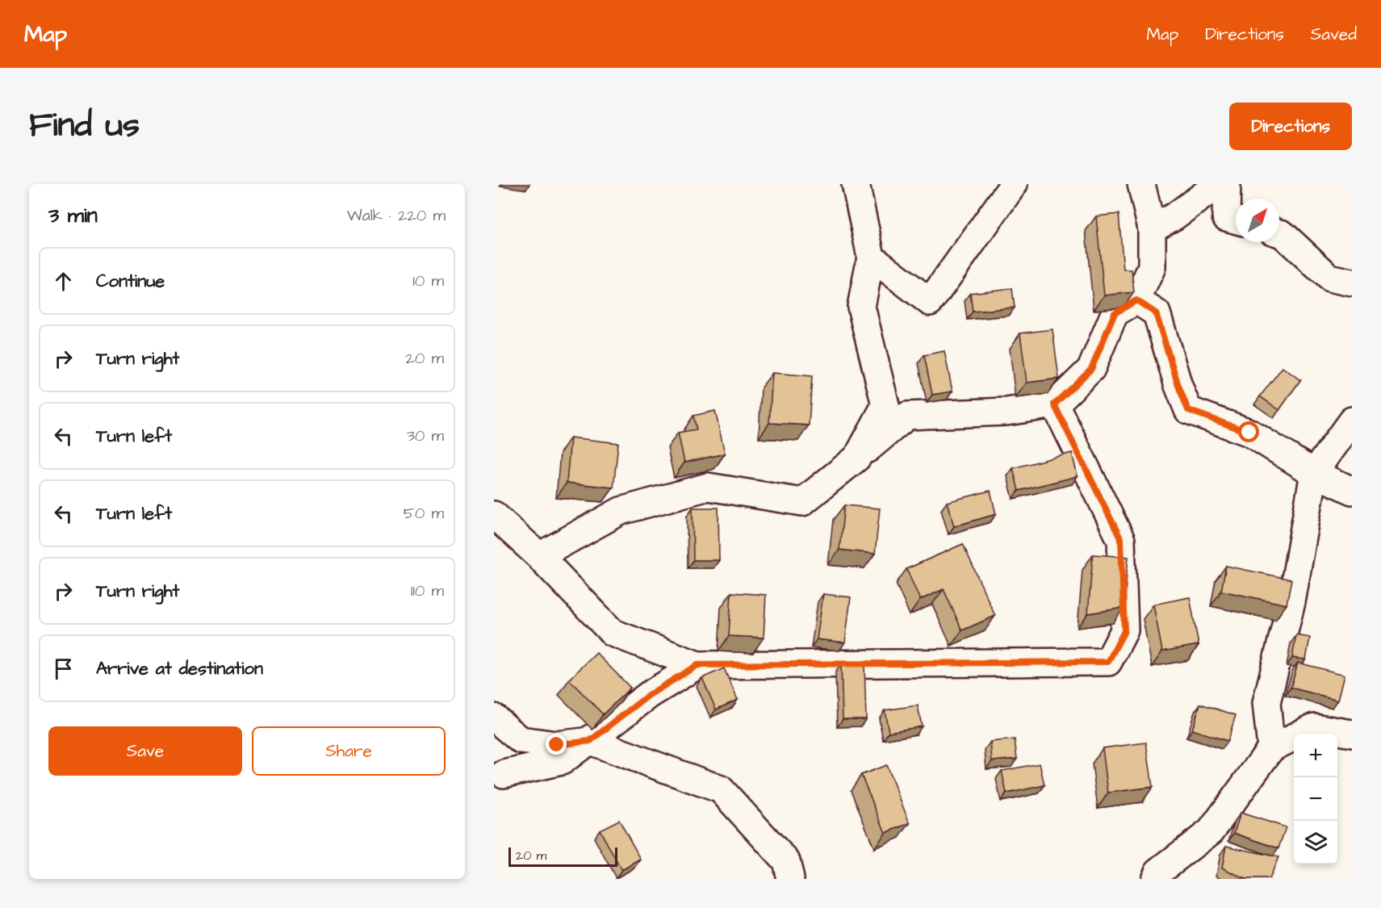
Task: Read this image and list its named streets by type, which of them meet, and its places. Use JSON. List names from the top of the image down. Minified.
{"scale_bar":"20 m","north":"top right","page":{"header":"Map","nav":["Map","Directions","Saved"],"title":"Find us","buttons":["Directions",["Save","Share"]],"heading":["3 min","Walk · 220 m"],"list":[["Continue","10 m"],["Turn right","20 m"],["Turn left","30 m"],["Turn left","50 m"],["Turn right","110 m"],"Arrive at destination"],"map_buttons":["+","−"],"scale":"20 m"}}
